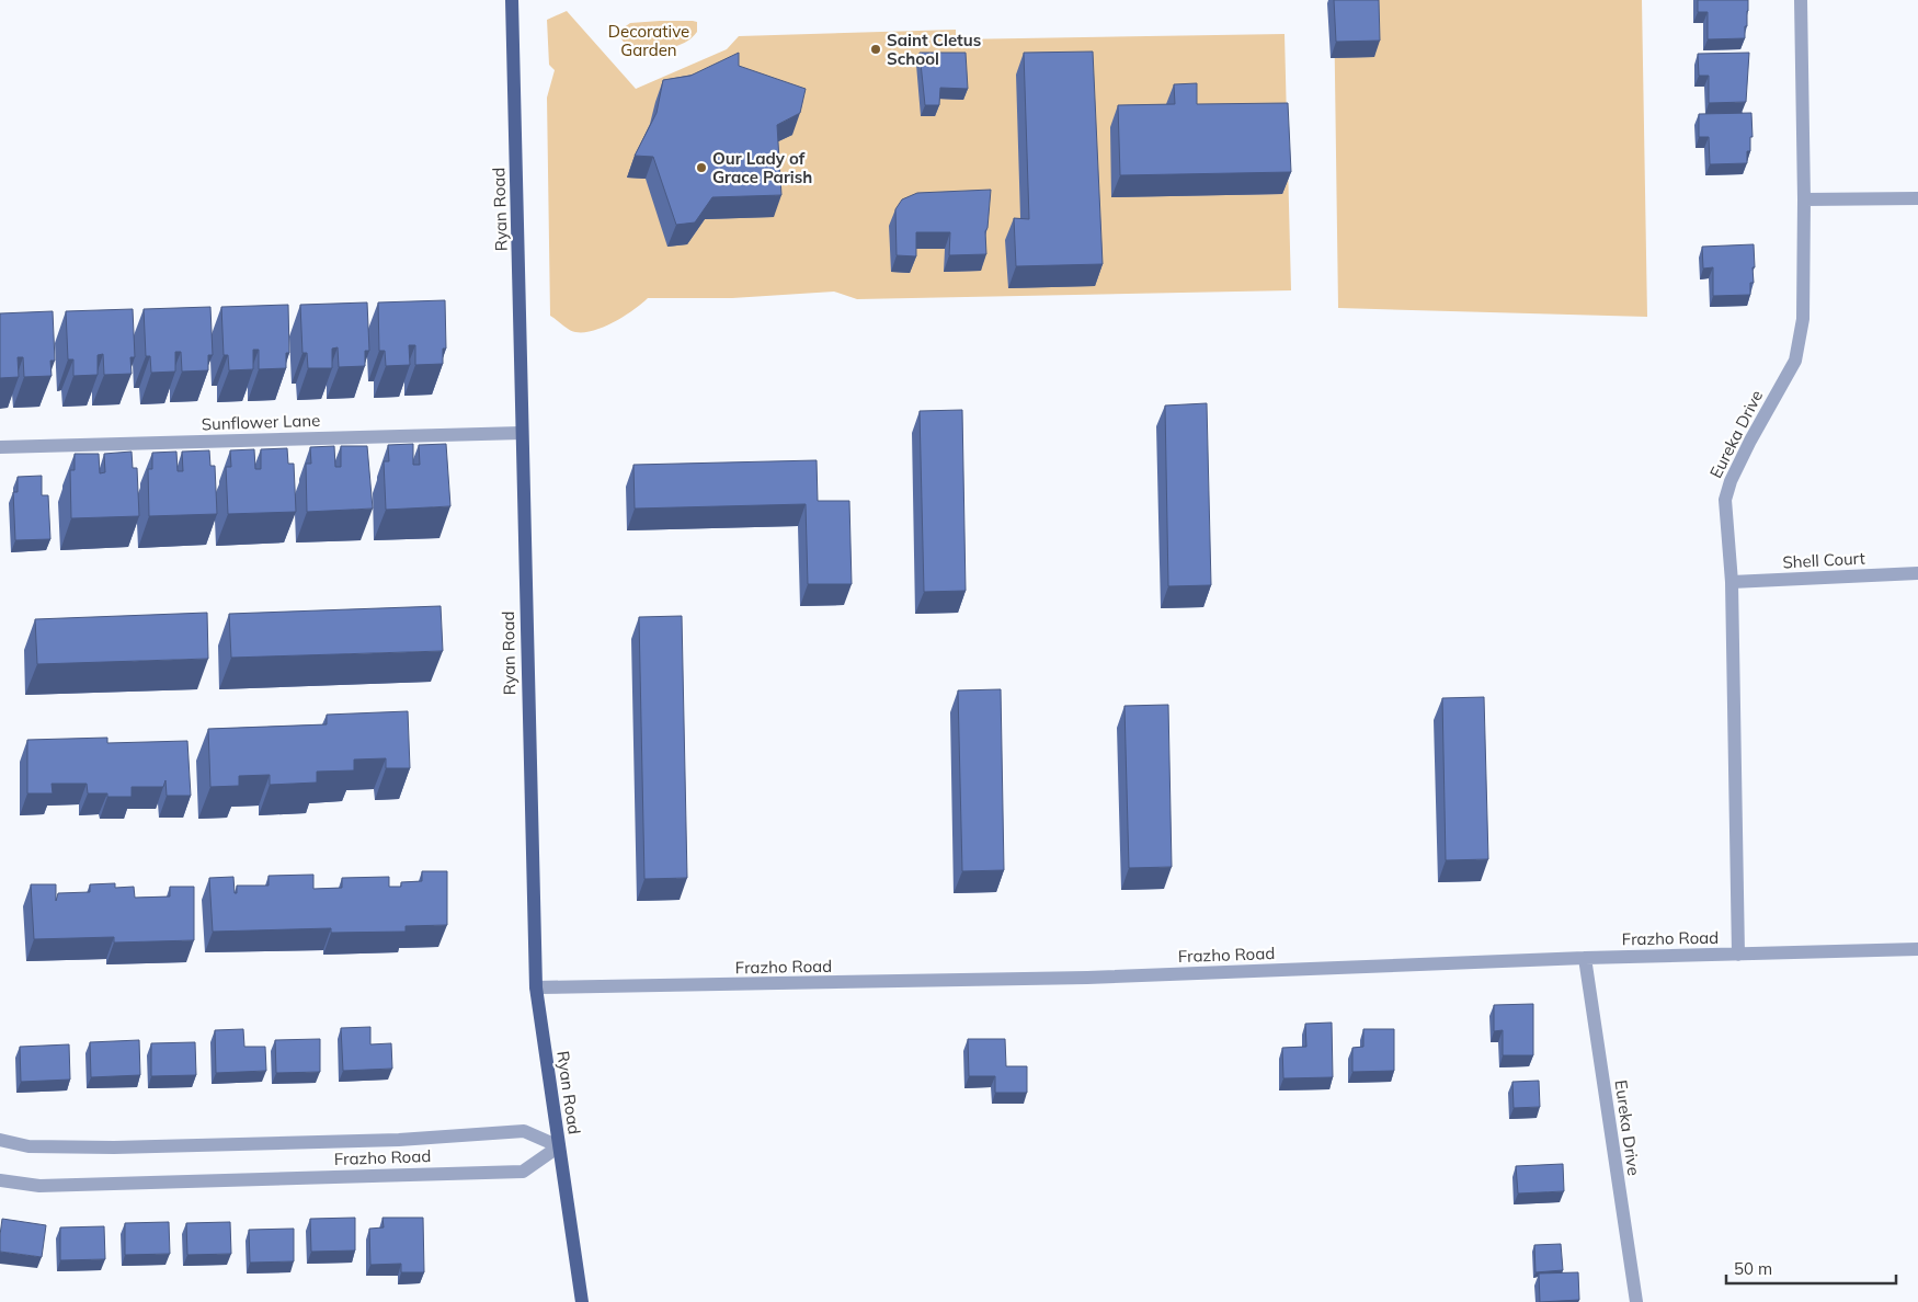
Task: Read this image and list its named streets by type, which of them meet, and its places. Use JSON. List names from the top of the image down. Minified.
{"streets":{"main road":["Ryan Road"],"street":["Sunflower Lane","Eureka Drive","Shell Court","Frazho Road"]},"crossings":[["Ryan Road","Sunflower Lane"],["Ryan Road","Frazho Road"],["Eureka Drive","Shell Court"],["Eureka Drive","Frazho Road"]],"parks":["Decorative Garden"],"places":["Saint Cletus School","Our Lady of Grace Parish"],"scale_bar":"50 m"}
